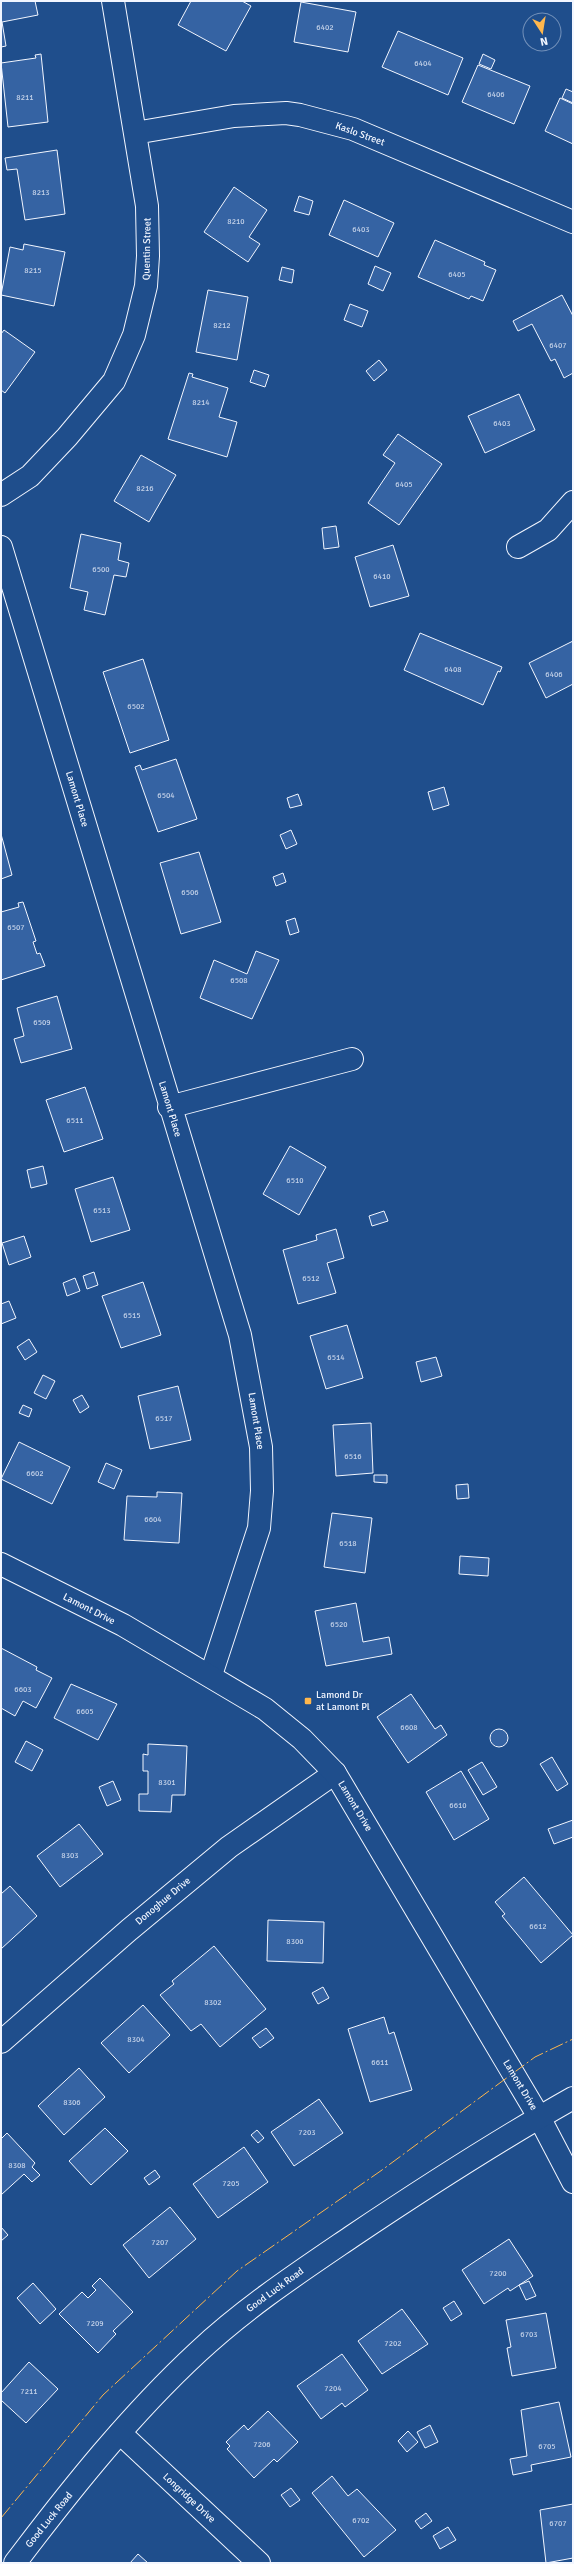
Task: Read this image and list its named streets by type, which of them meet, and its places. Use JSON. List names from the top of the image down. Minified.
{"streets":{"street":["Kaslo Street","Quentin Street","Lamont Place","Lamont Drive","Donoghue Drive","Good Luck Road","Longridge Drive"]},"crossings":[["Kaslo Street","Quentin Street"],["Lamont Place","Lamont Drive"],["Lamont Drive","Donoghue Drive"],["Lamont Drive","Good Luck Road"],["Good Luck Road","Longridge Drive"]],"places":{"transit":["Lamond Dr at Lamont Pl"]},"house_numbers":["6402","6404","6406","8211","8213","8210","6403","8215","6405","8212","6407","8214","6403","6405","8216","6500","6410","6408","6406","6502","6504","6506","6507","6508","6509","6511","6510","6513","6512","6515","6514","6517","6516","6602","6604","6518","6520","6603","6605","6608","8301","6610","8303","6612","8300","8302","8304","6611","8306","7203","8308","7205","7207","7200","7209","6703","7202","7204","7211","7206","6705","6702","6707"],"north":"bottom"}
